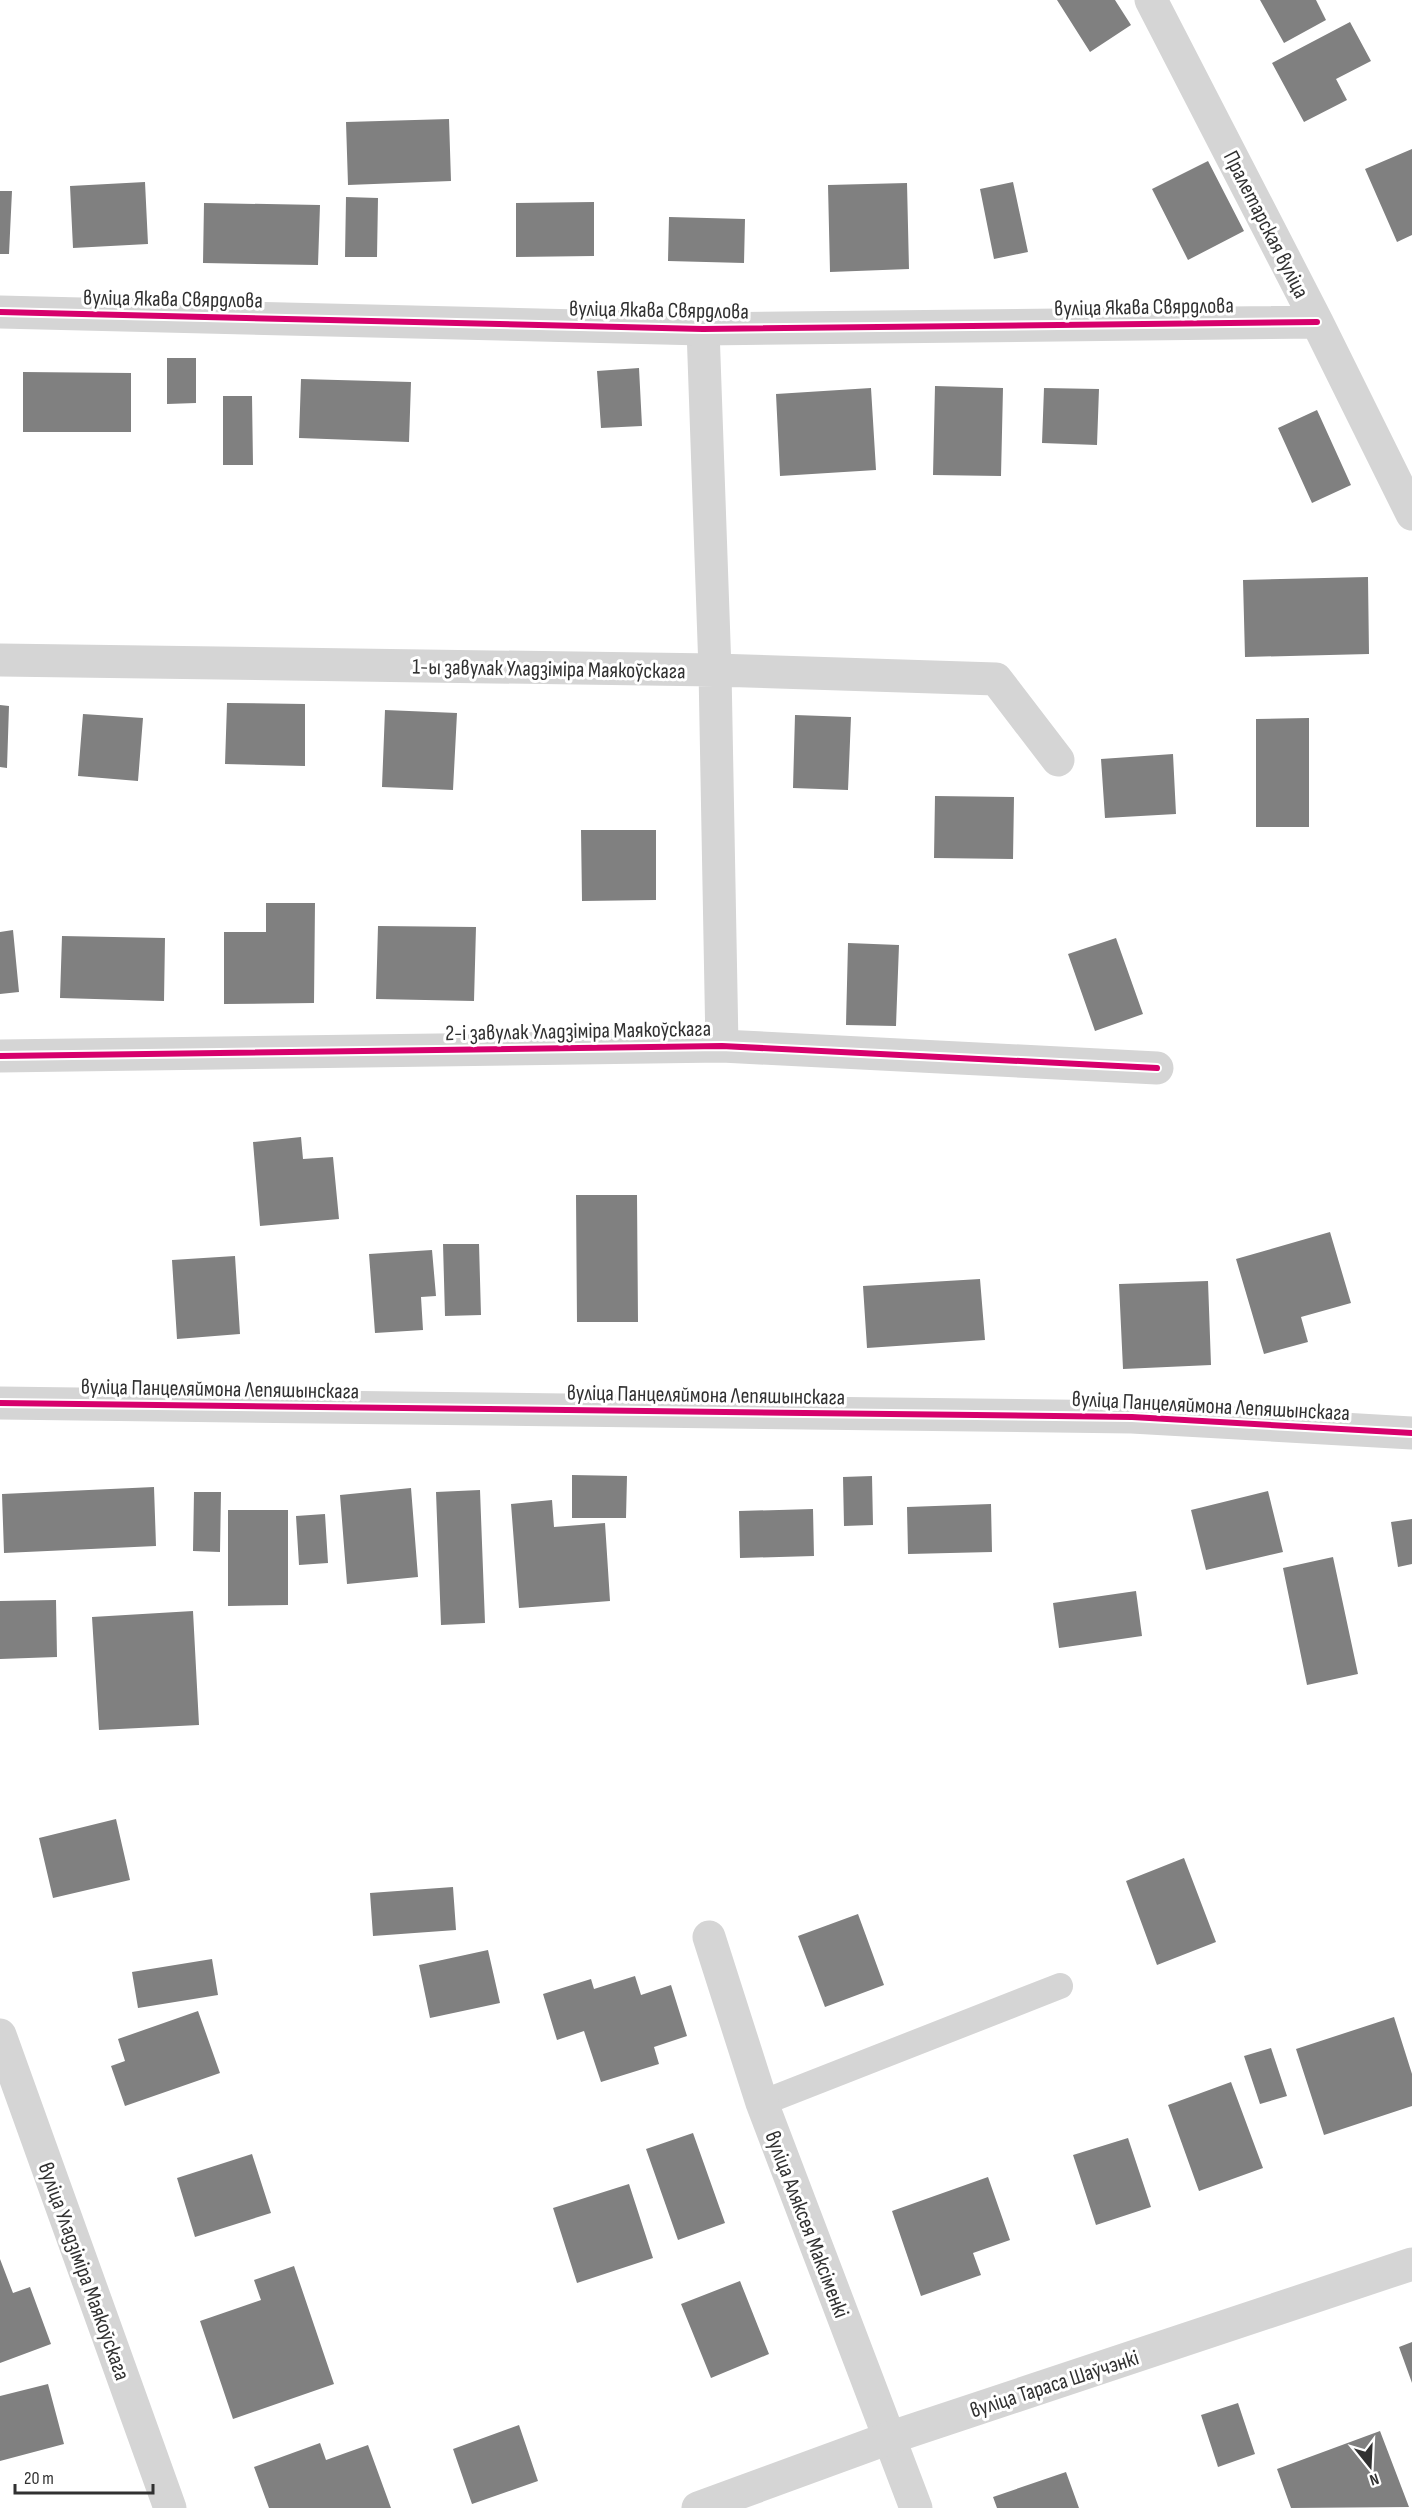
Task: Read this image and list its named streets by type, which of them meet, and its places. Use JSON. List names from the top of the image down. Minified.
{"streets":{"street":["Пралетарская вуліца","вуліца Якава Свярдлова","1-ы завулак Уладзіміра Маякоўскага","2-і завулак Уладзіміра Маякоўскага","вуліца Панцеляймона Лепяшынскага","вуліца Аляксея Максіменкі","вуліца Уладзіміра Маякоўскага","вуліца Тараса Шаўчэнкі"]},"crossings":[["Пралетарская вуліца","вуліца Якава Свярдлова"],["вуліца Аляксея Максіменкі","вуліца Тараса Шаўчэнкі"]],"scale_bar":"20 m","north":"bottom"}
